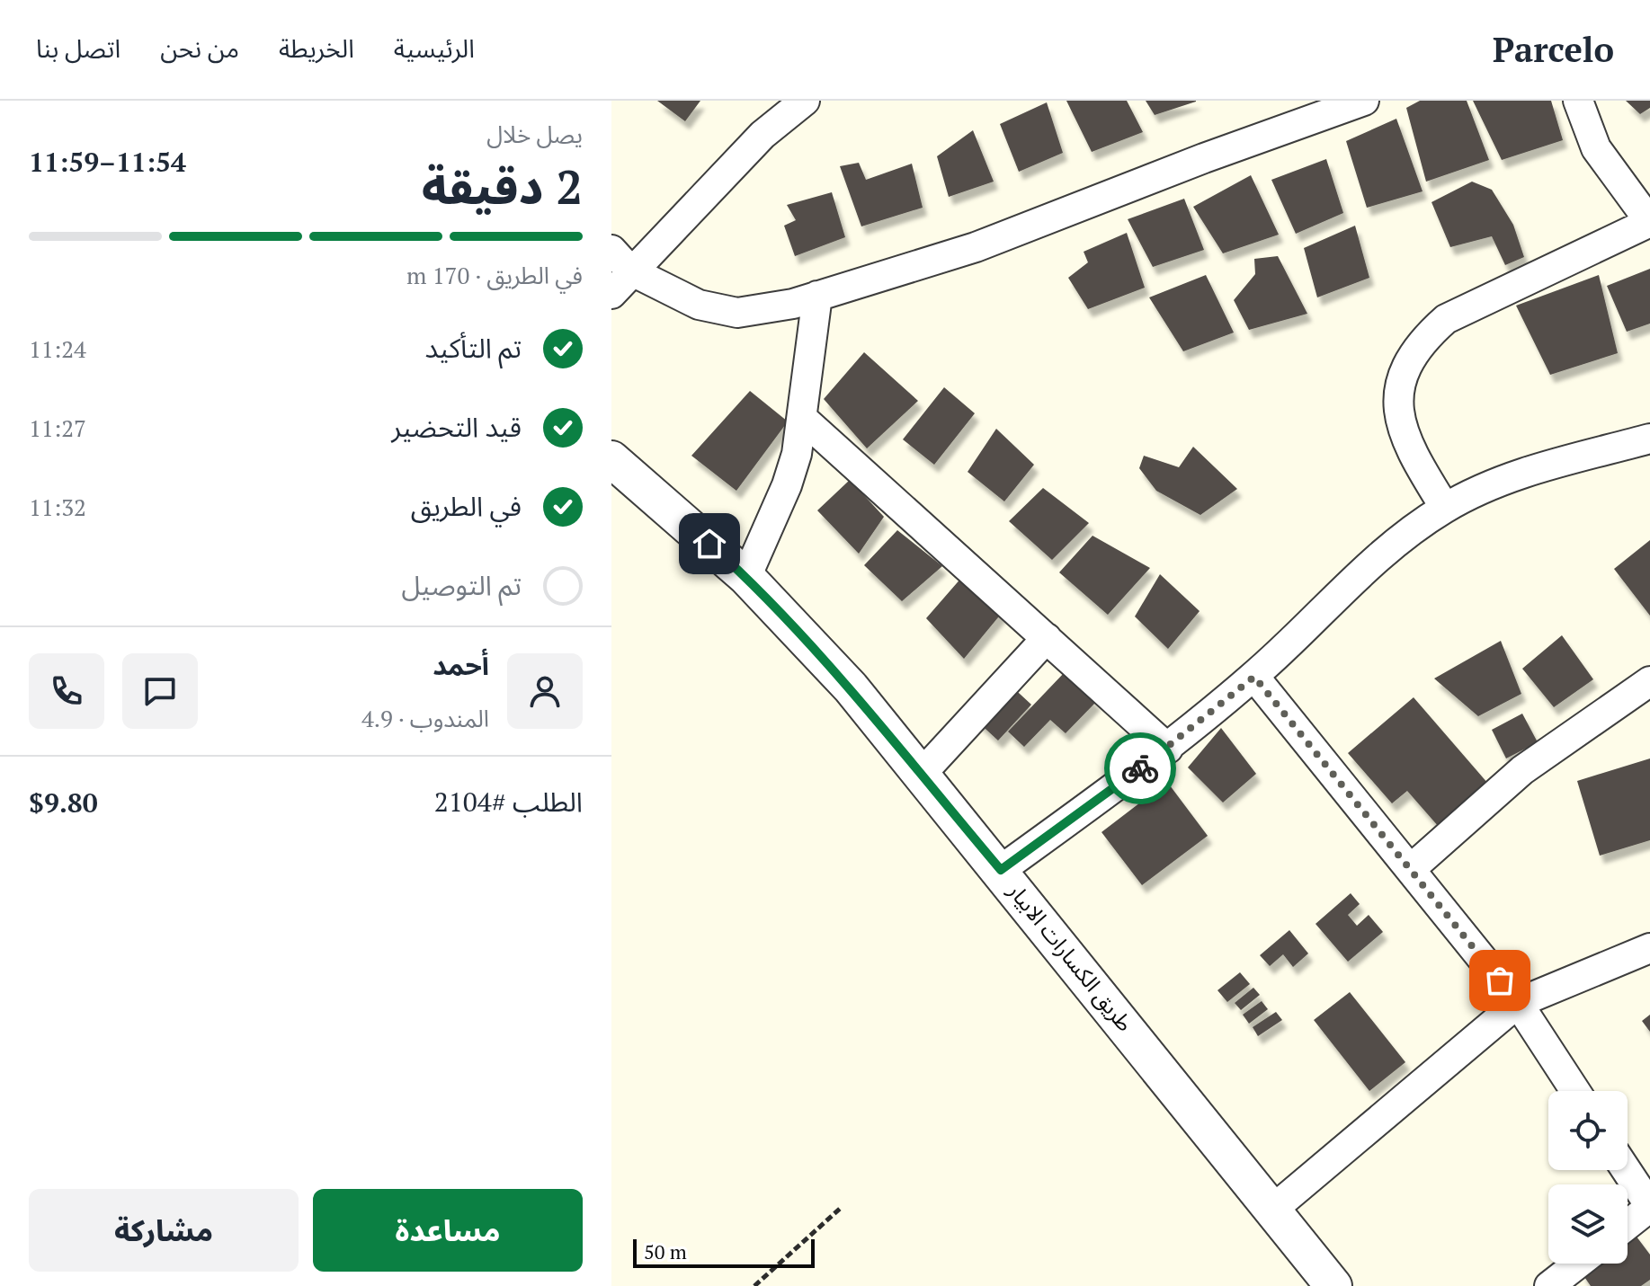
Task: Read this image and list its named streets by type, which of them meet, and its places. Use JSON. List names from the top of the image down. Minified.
{"streets":{"street":["طريق الكسارات الابيار"]},"scale_bar":"50 m","page":{"header":"Parcelo","nav":["الرئيسية","الخريطة","من نحن","اتصل بنا"],"heading":["2 دقيقة","يصل خلال","11:54–11:59"],"panel":["أحمد","المندوب · 4.9","الطلب #2104","$9.80"],"bar":"في الطريق · 170 m","list":[["تم التأكيد","11:24"],["قيد التحضير","11:27"],["في الطريق","11:32"],"تم التوصيل"],"buttons":["مساعدة","مشاركة"],"scale":"50 m"}}
